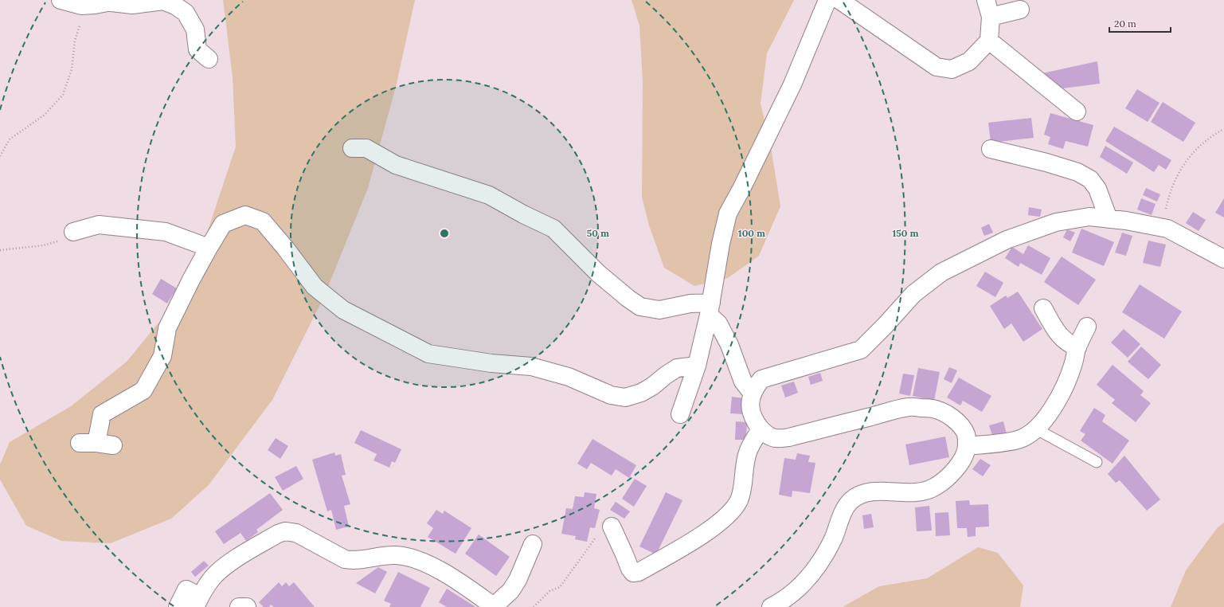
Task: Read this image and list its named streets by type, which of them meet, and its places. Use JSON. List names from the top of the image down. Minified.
{"scale_bar":"20 m","rings":["50 m","100 m","150 m"]}
